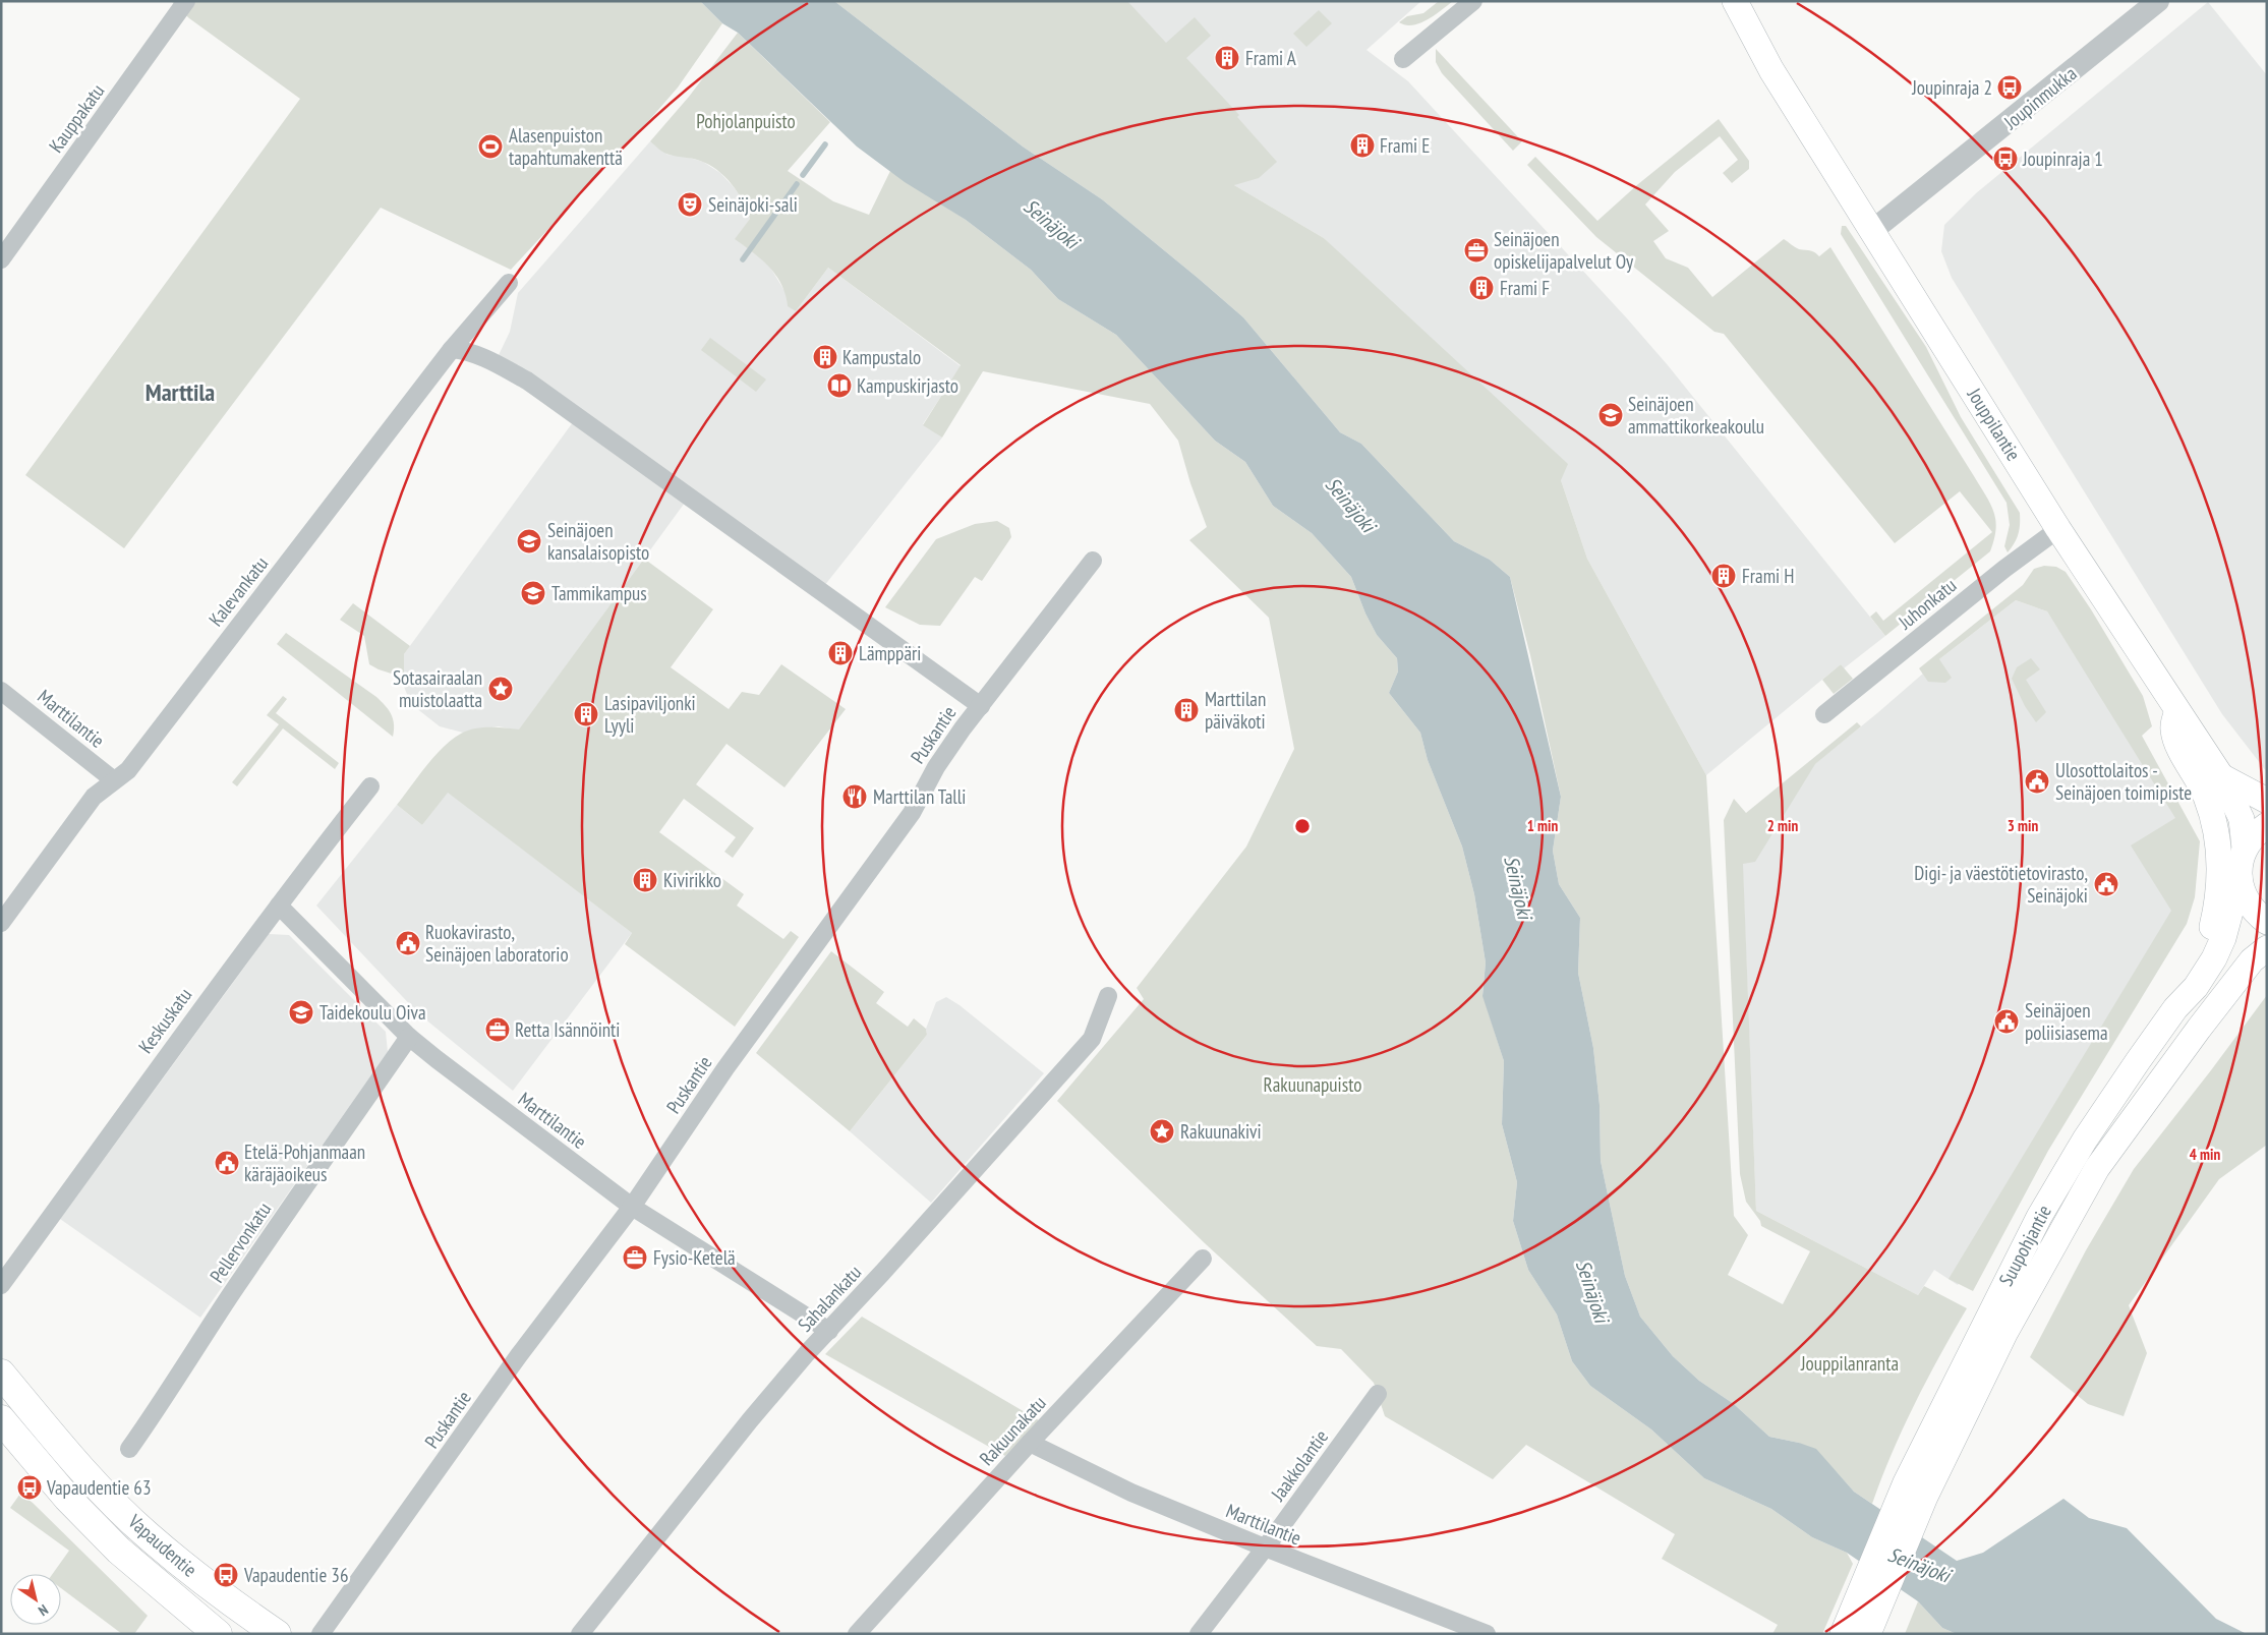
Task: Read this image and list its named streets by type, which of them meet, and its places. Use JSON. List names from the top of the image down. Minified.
{"streets":{"main road":["Jouppilantie","Suupohjantie","Vapaudentie"],"street":["Joupinmukka","Kauppakatu","Kalevankatu","Juhonkatu","Marttilantie","Puskantie","Keskuskatu","Pellervonkatu","Sahalankatu","Rakuunakatu","Jaakkolantie"]},"crossings":[["Joupinmukka","Jouppilantie"],["Jouppilantie","Juhonkatu"],["Jouppilantie","Suupohjantie"],["Kalevankatu","Marttilantie"],["Marttilantie","Puskantie"],["Marttilantie","Keskuskatu"],["Marttilantie","Pellervonkatu"],["Marttilantie","Sahalankatu"],["Marttilantie","Rakuunakatu"],["Marttilantie","Jaakkolantie"]],"districts":["Marttila"],"water":["Seinäjoki"],"parks":["Pohjolanpuisto","Rakuunapuisto","Jouppilanranta"],"places":{"building":["Frami A","Frami E","Frami F","Kampustalo","Frami H","Lämppäri","Marttilan päiväkoti","Lasipaviljonki Lyyli","Kivirikko"],"bus stop":["Joupinraja 2","Joupinraja 1","Vapaudentie 63","Vapaudentie 36"],"sports":["Alasenpuiston tapahtumakenttä"],"theatre":["Seinäjoki-sali"],"office":["Seinäjoen opiskelijapalvelut Oy","Retta Isännöinti","Fysio-Ketelä"],"library":["Kampuskirjasto"],"school or university":["Seinäjoen ammattikorkeakoulu","Seinäjoen kansalaisopisto","Tammikampus","Taidekoulu Oiva"],"place":["Sotasairaalan muistolaatta","Rakuunakivi"],"public building":["Ulosottolaitos - Seinäjoen toimipiste","Digi- ja väestötietovirasto, Seinäjoki","Ruokavirasto, Seinäjoen laboratorio","Seinäjoen poliisiasema","Etelä-Pohjanmaan käräjäoikeus"],"restaurant":["Marttilan Talli"]},"north":"bottom right","rings":["1 min","2 min","3 min","4 min"]}
